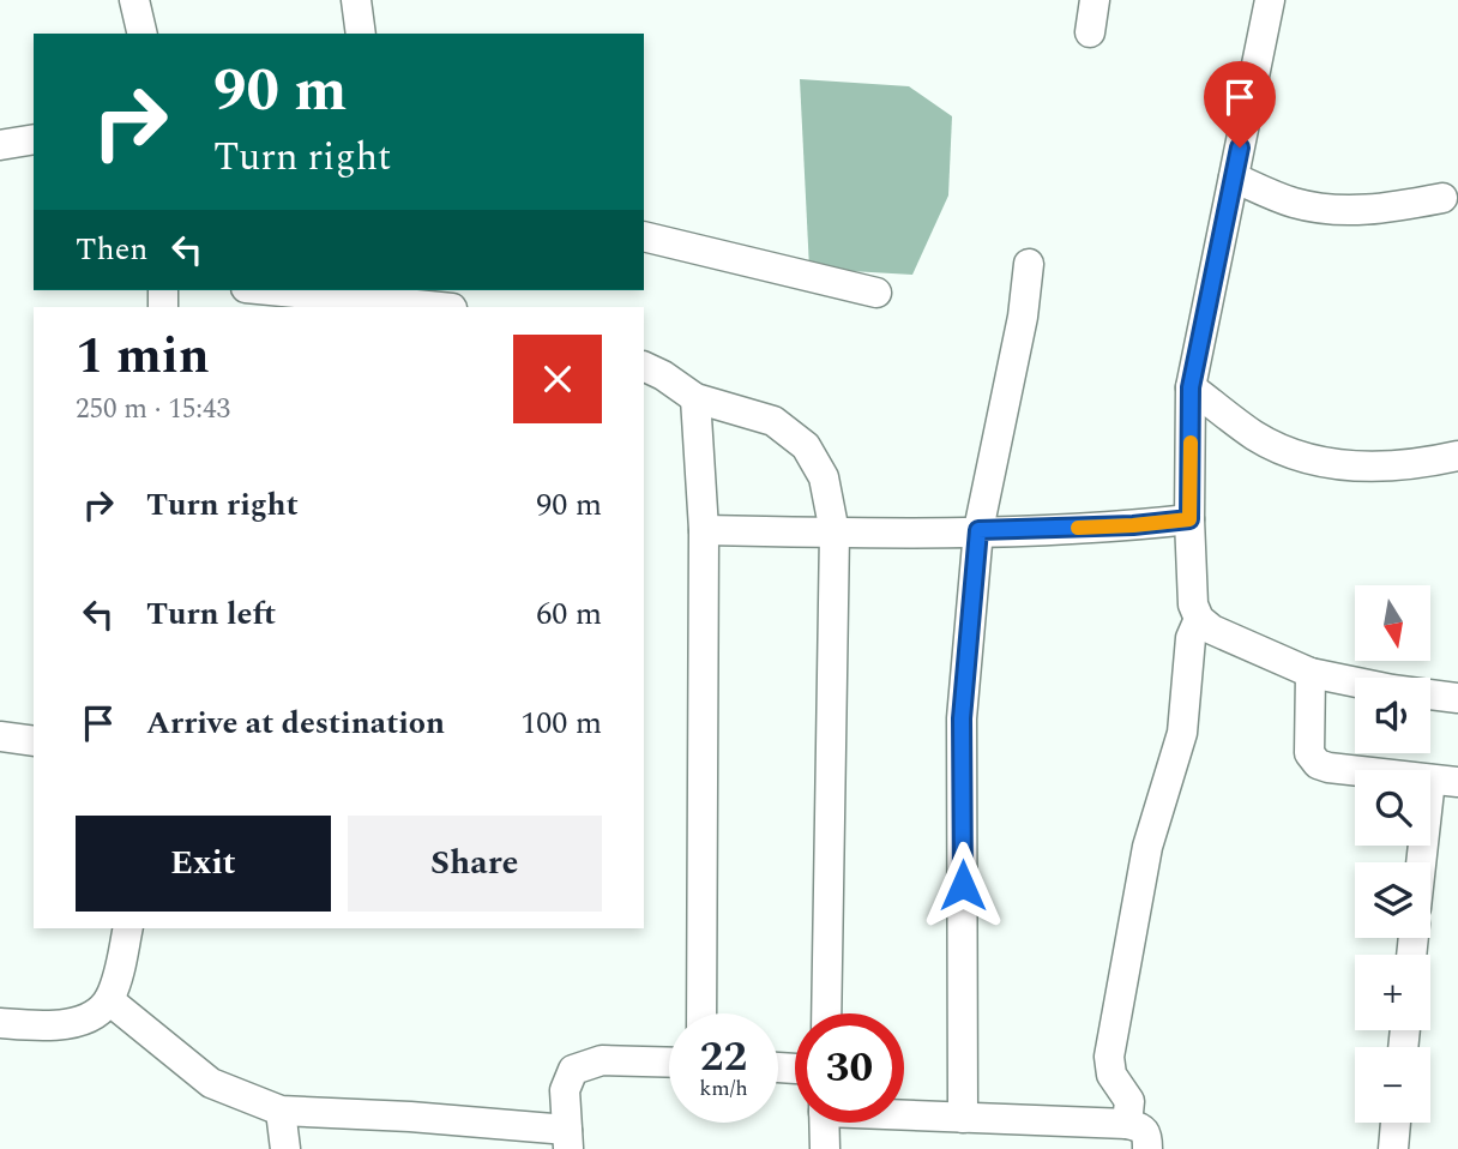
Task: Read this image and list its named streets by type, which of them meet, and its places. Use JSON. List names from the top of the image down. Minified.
{"north":"bottom","page":{"turn":["90 m","Turn right"],"then":"Then","heading":["1 min","250 m · 15:43"],"list":[{"name":"Turn right","value":"90 m"},{"name":"Turn left","value":"60 m"},{"name":"Arrive at destination","value":"100 m"}],"map_buttons":["+","−"],"buttons":["Exit","Share"],"speed":"22 km/h","limit":"30"}}
